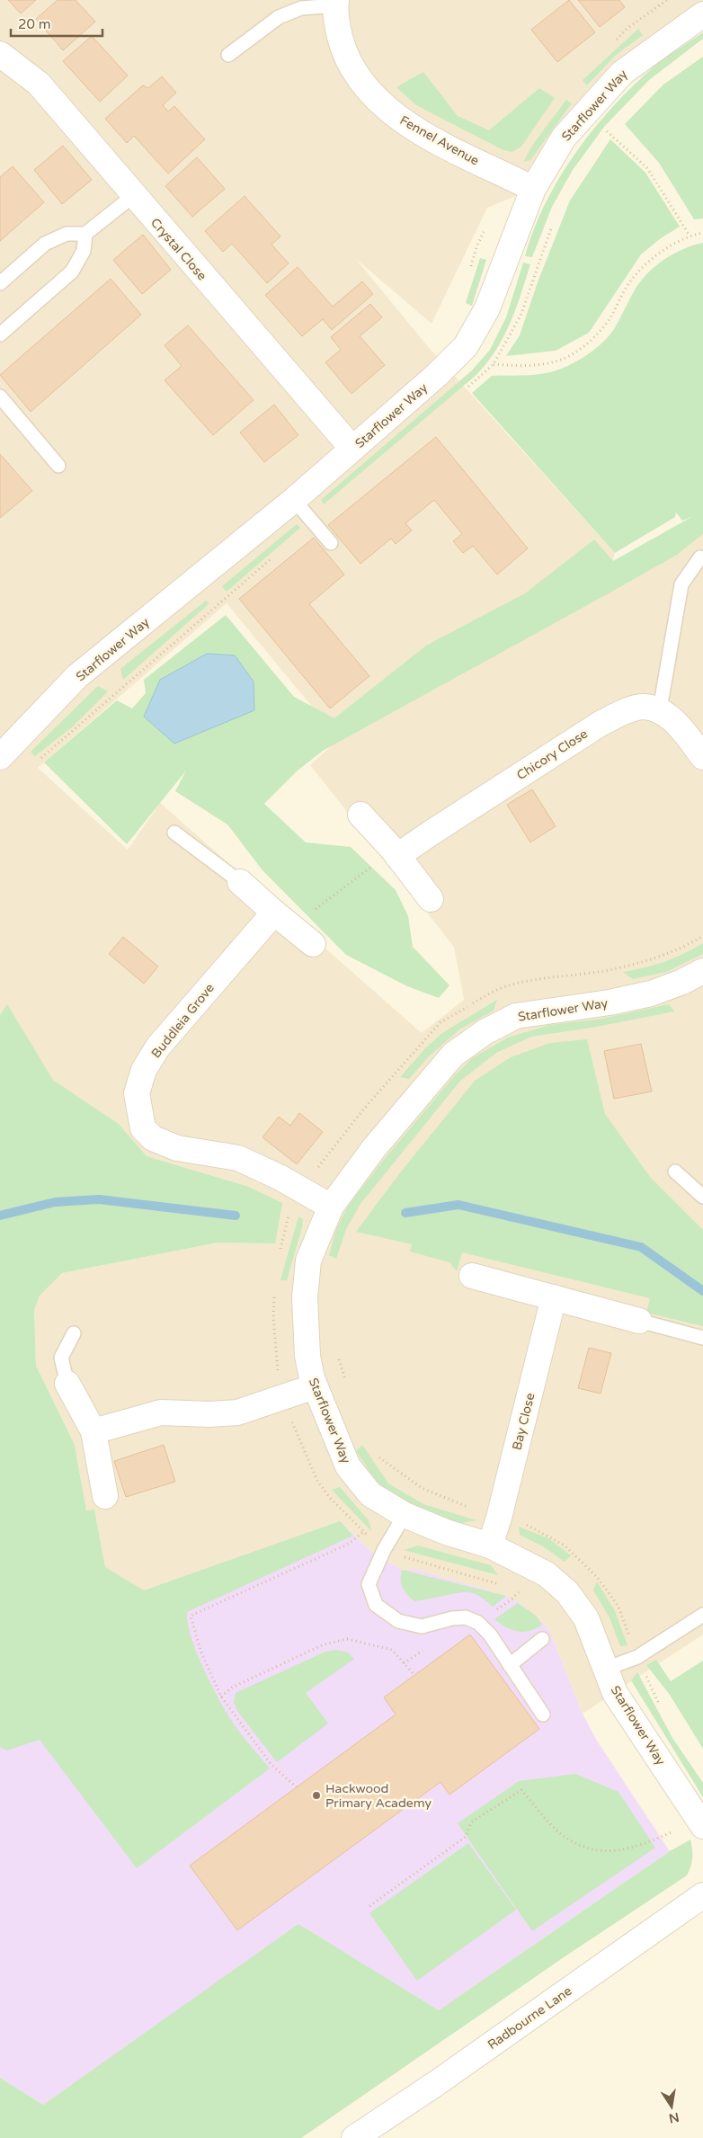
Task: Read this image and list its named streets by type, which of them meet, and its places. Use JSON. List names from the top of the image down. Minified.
{"streets":{"street":["Starflower Way","Fennel Avenue","Crystal Close","Chicory Close","Buddleia Grove","Bay Close","Radbourne Lane"]},"crossings":[["Starflower Way","Fennel Avenue"],["Starflower Way","Crystal Close"],["Starflower Way","Buddleia Grove"],["Starflower Way","Bay Close"]],"places":["Hackwood Primary Academy"],"scale_bar":"20 m","north":"bottom"}
